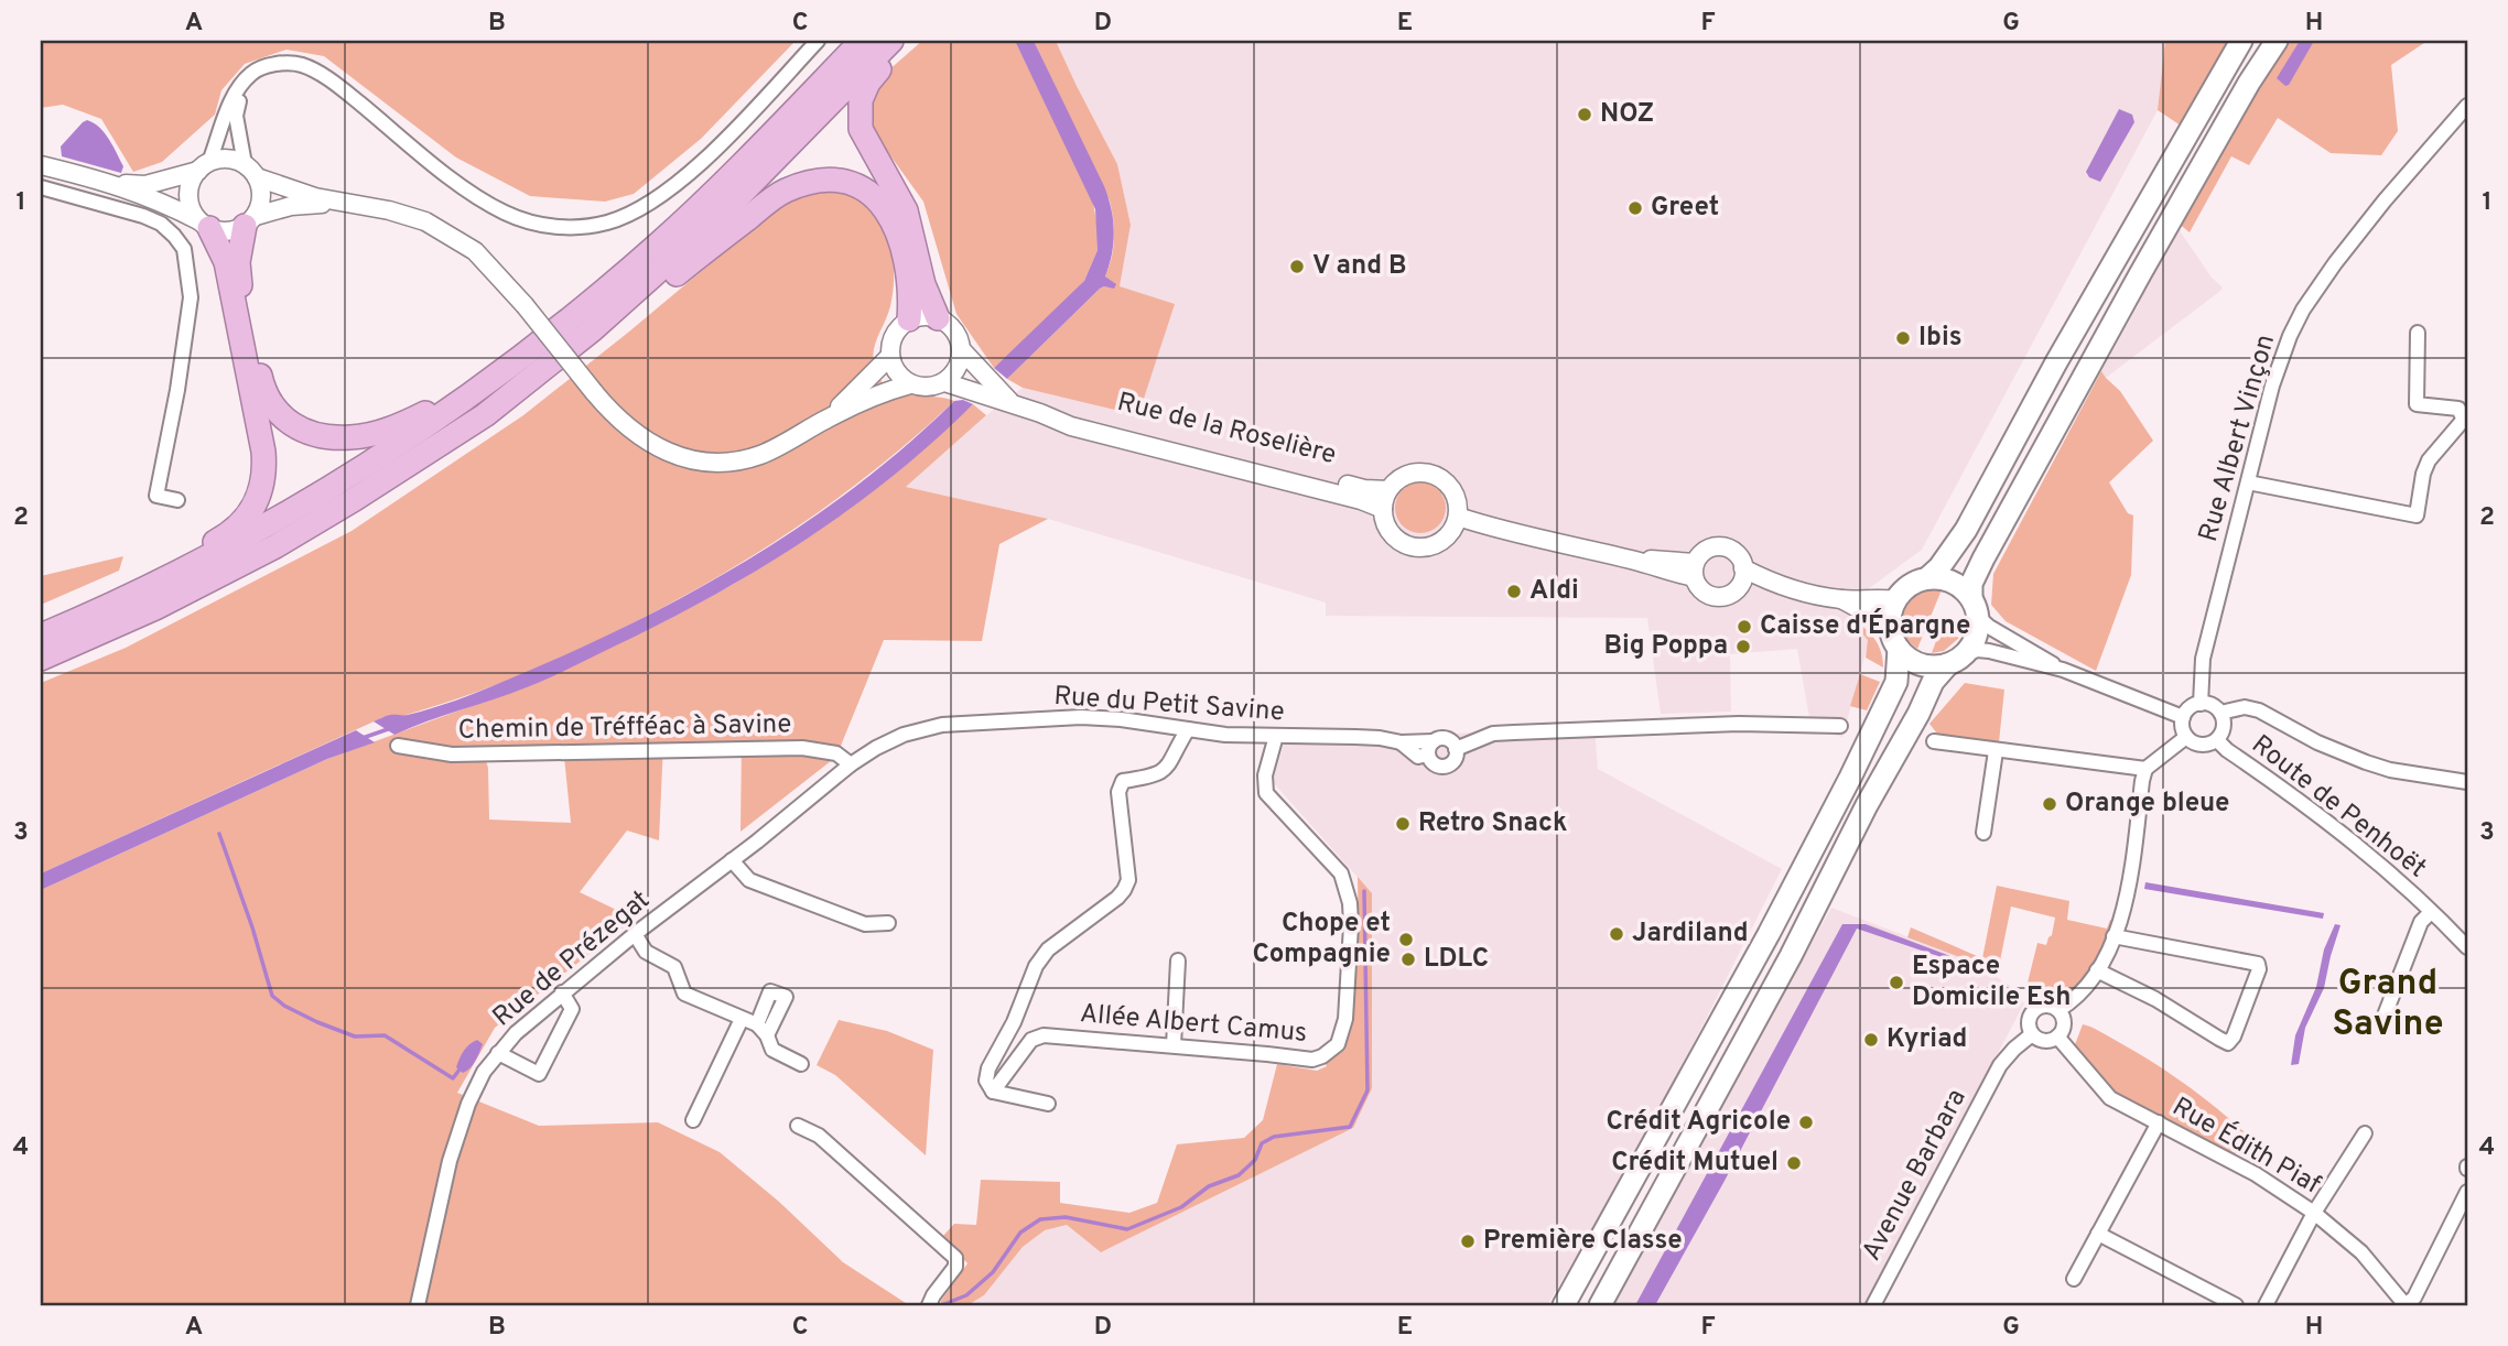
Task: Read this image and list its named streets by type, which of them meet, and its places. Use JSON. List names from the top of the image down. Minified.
{"streets":{"street":["Rue de la Roselière","Rue Albert Vinçon","Rue du Petit Savine","Chemin de Tréfféac à Savine","Route de Penhoët","Rue de Prézegat","Allée Albert Camus","Rue Édith Piaf","Avenue Barbara"]},"crossings":[["Rue Albert Vinçon","Route de Penhoët"],["Rue du Petit Savine","Chemin de Tréfféac à Savine"],["Rue du Petit Savine","Rue de Prézegat"],["Rue du Petit Savine","Allée Albert Camus"],["Chemin de Tréfféac à Savine","Rue de Prézegat"],["Rue Édith Piaf","Avenue Barbara"]],"districts":["Grand Savine"],"places":["NOZ","Greet","V and B","Ibis","Aldi","Caisse d'Épargne","Big Poppa","Orange bleue","Retro Snack","Jardiland","Chope et Compagnie","LDLC","Espace Domicile Esh","Kyriad","Crédit Agricole","Crédit Mutuel","Première Classe"],"grid":{"columns":["A","B","C","D","E","F","G","H"],"rows":["1","2","3","4"]}}
